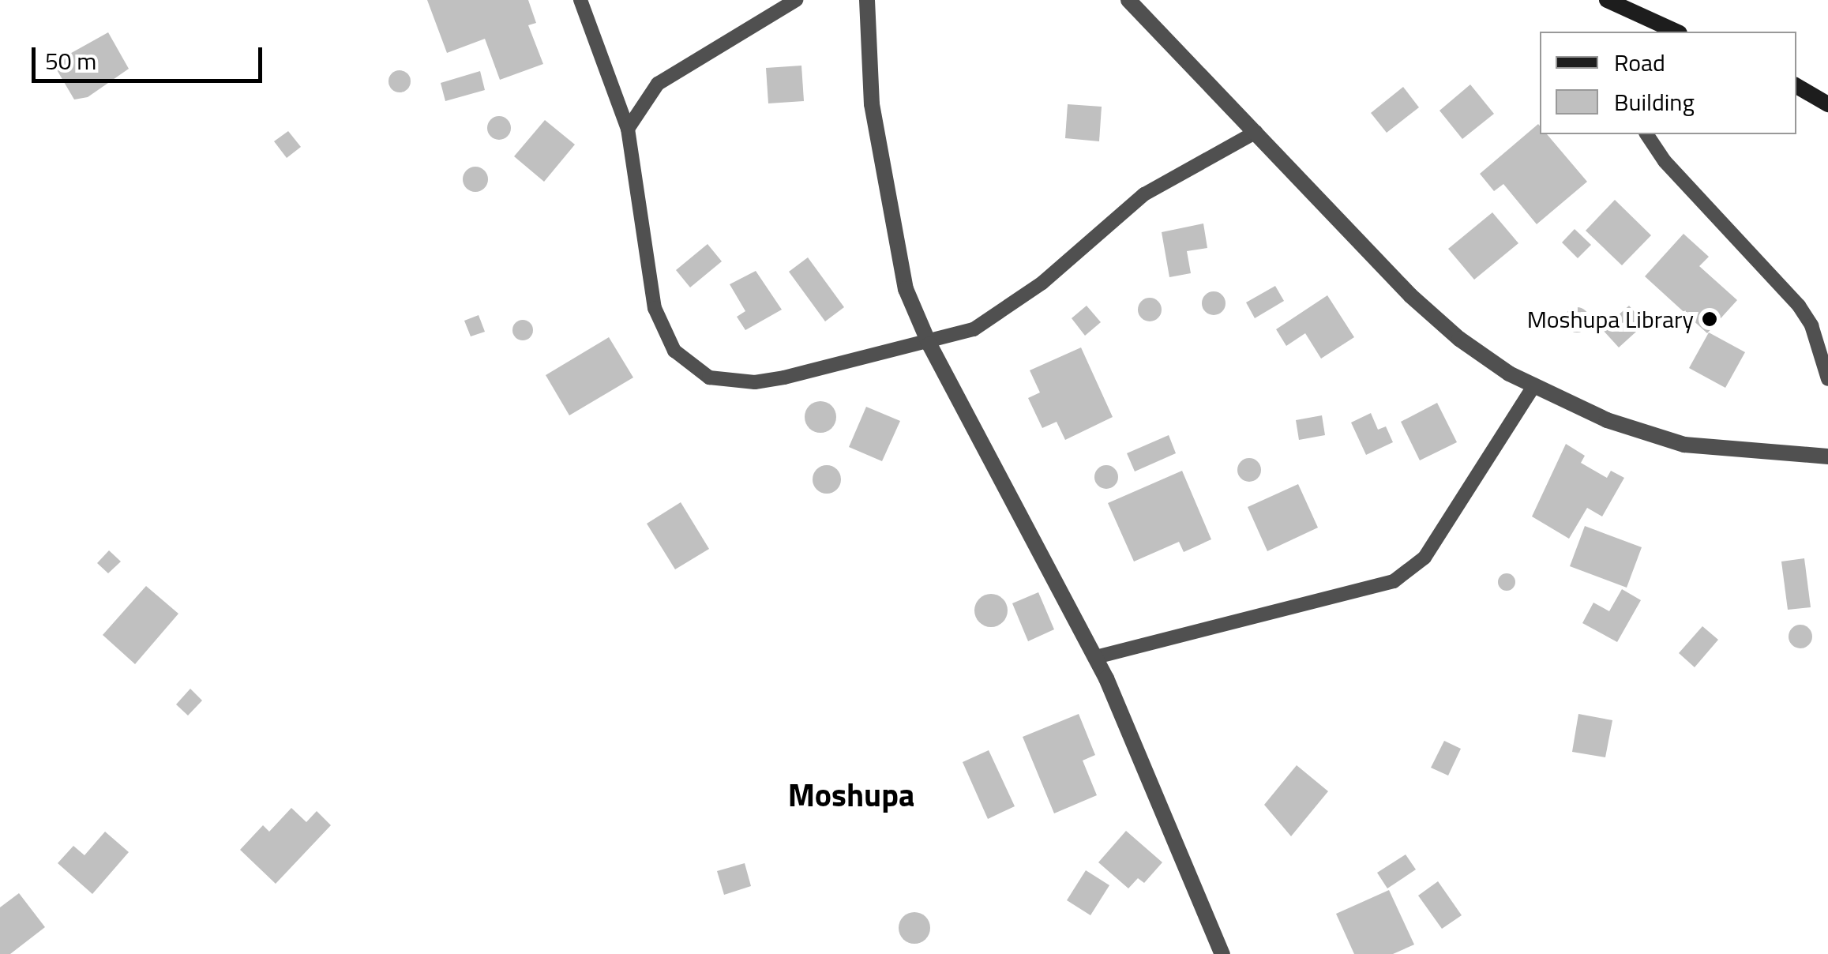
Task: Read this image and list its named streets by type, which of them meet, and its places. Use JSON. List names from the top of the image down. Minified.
{"districts":["Moshupa"],"places":["Moshupa Library"],"legend":["Road","Building"],"scale_bar":"50 m"}
